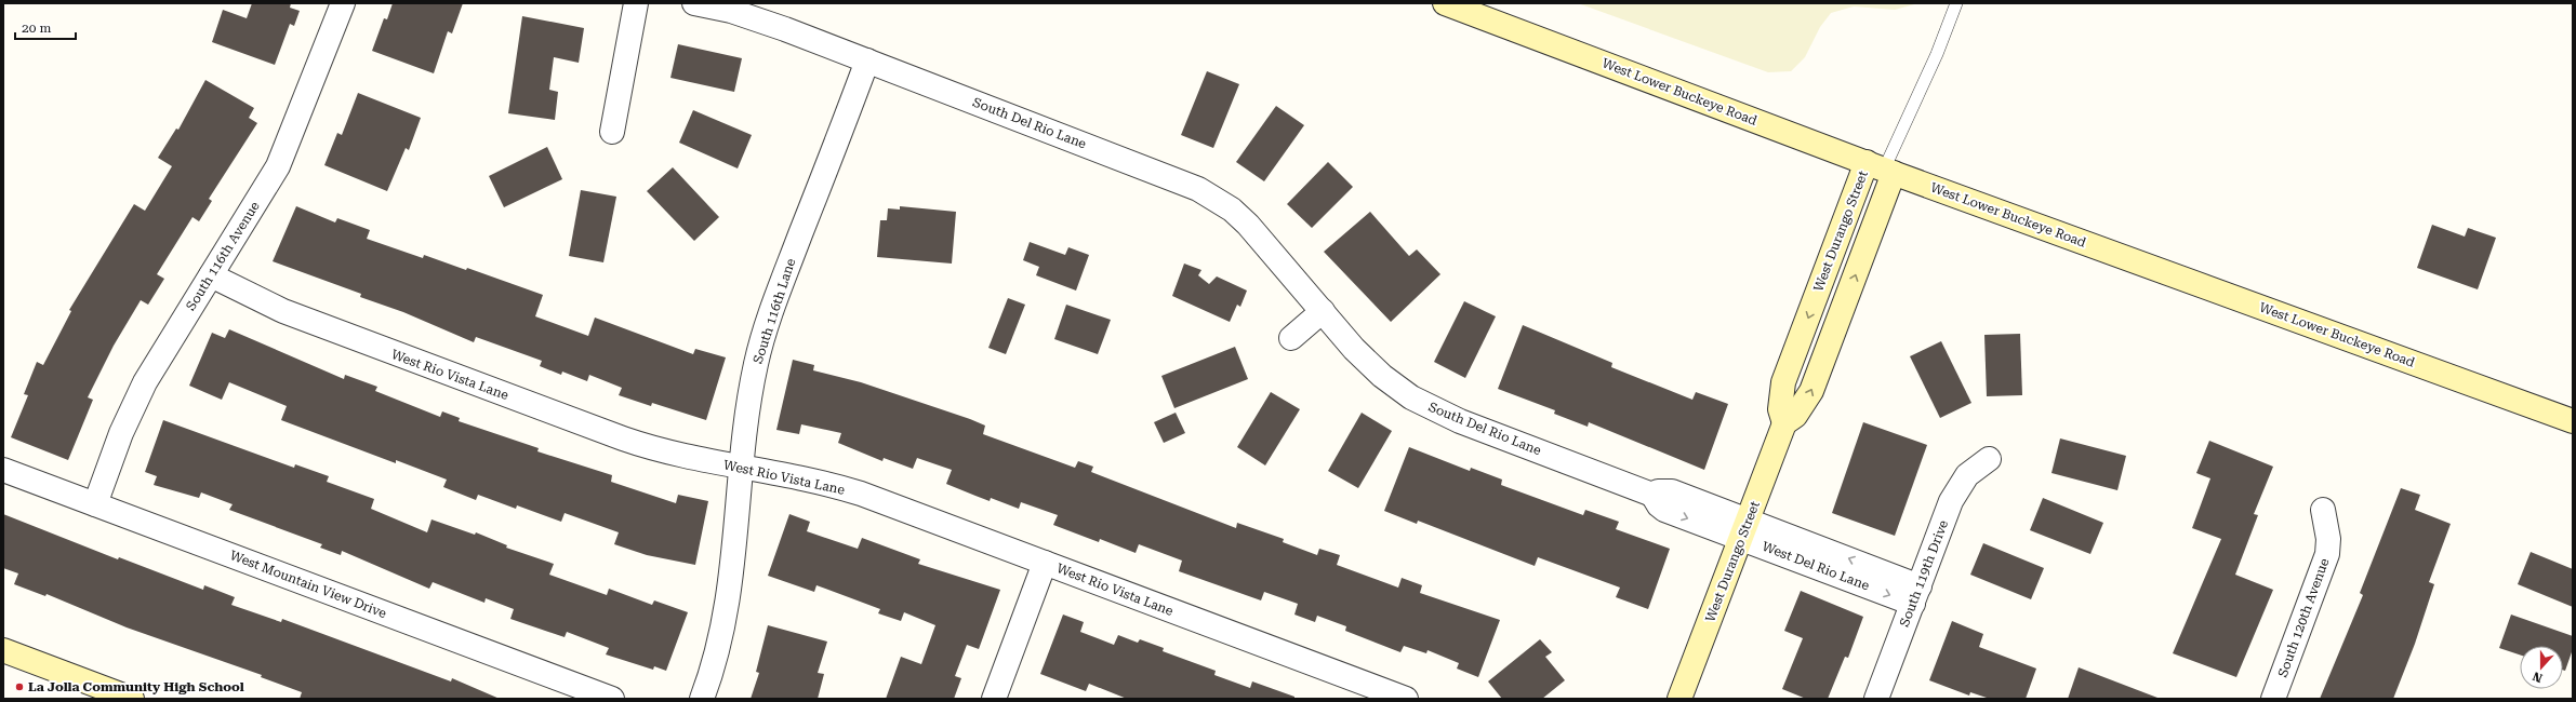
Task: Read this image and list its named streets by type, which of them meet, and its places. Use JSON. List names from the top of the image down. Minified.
{"streets":{"main road":["West Lower Buckeye Road","West Durango Street"],"street":["South Del Rio Lane","South 116th Avenue","South 116th Lane","West Rio Vista Lane","West Del Rio Lane","South 119th Drive","West Mountain View Drive","South 120th Avenue"]},"crossings":[["West Lower Buckeye Road","West Durango Street"],["South Del Rio Lane","South 116th Lane"],["South Del Rio Lane","West Del Rio Lane"],["West Durango Street","West Del Rio Lane"],["South 116th Avenue","West Rio Vista Lane"],["South 116th Avenue","West Mountain View Drive"],["South 116th Lane","West Rio Vista Lane"],["West Del Rio Lane","South 119th Drive"]],"places":["La Jolla Community High School"],"scale_bar":"20 m","north":"bottom"}
